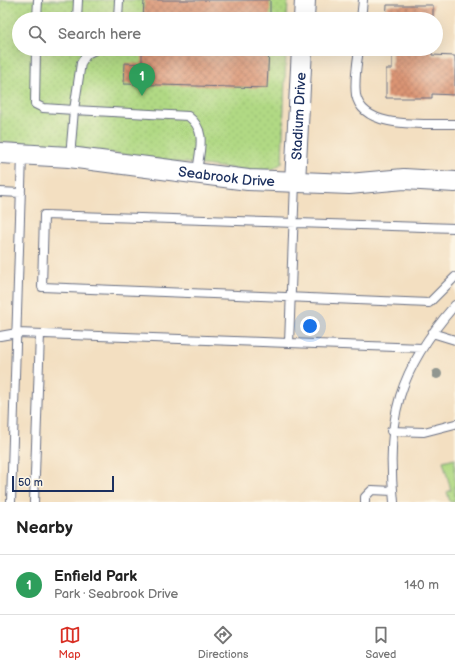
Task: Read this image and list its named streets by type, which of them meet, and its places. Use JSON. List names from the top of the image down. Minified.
{"streets":{"street":["Stadium Drive","Seabrook Drive"]},"crossings":[["Stadium Drive","Seabrook Drive"]],"scale_bar":"50 m","page":{"search":"Search here","pins":"1","scale":"50 m","heading":"Nearby","list":[{"mark":"1","name":"Enfield Park","note":"Park · Seabrook Drive","value":"140 m"}],"nav":["Map","Directions","Saved"]}}
